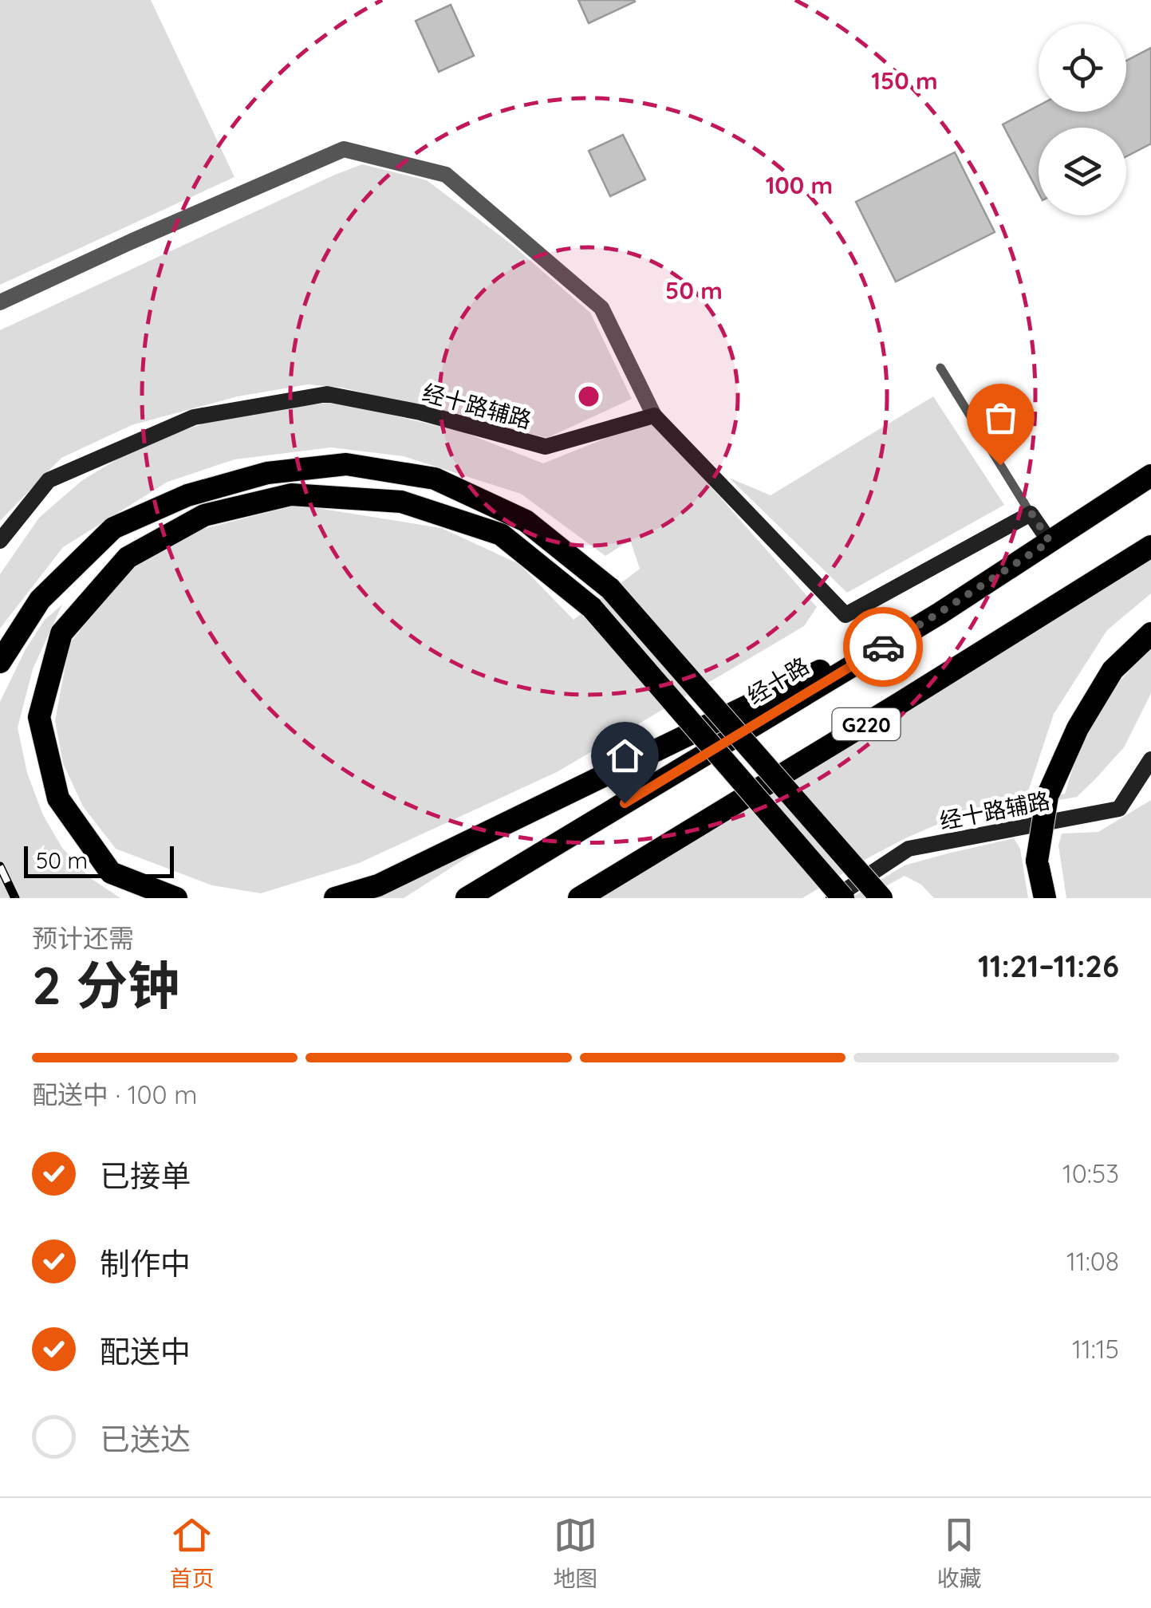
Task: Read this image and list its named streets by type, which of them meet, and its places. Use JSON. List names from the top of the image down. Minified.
{"streets":{"highway":["经十路","G220"],"main road":["经十路辅路"]},"scale_bar":"50 m","page":{"scale":"50 m","heading":["2 分钟","预计还需","11:21–11:26"],"bar":"配送中 · 100 m","list":[["已接单","10:53"],["制作中","11:08"],["配送中","11:15"],"已送达"],"tabs":["首页","地图","收藏"]},"rings":["150 m","100 m","50 m"]}
